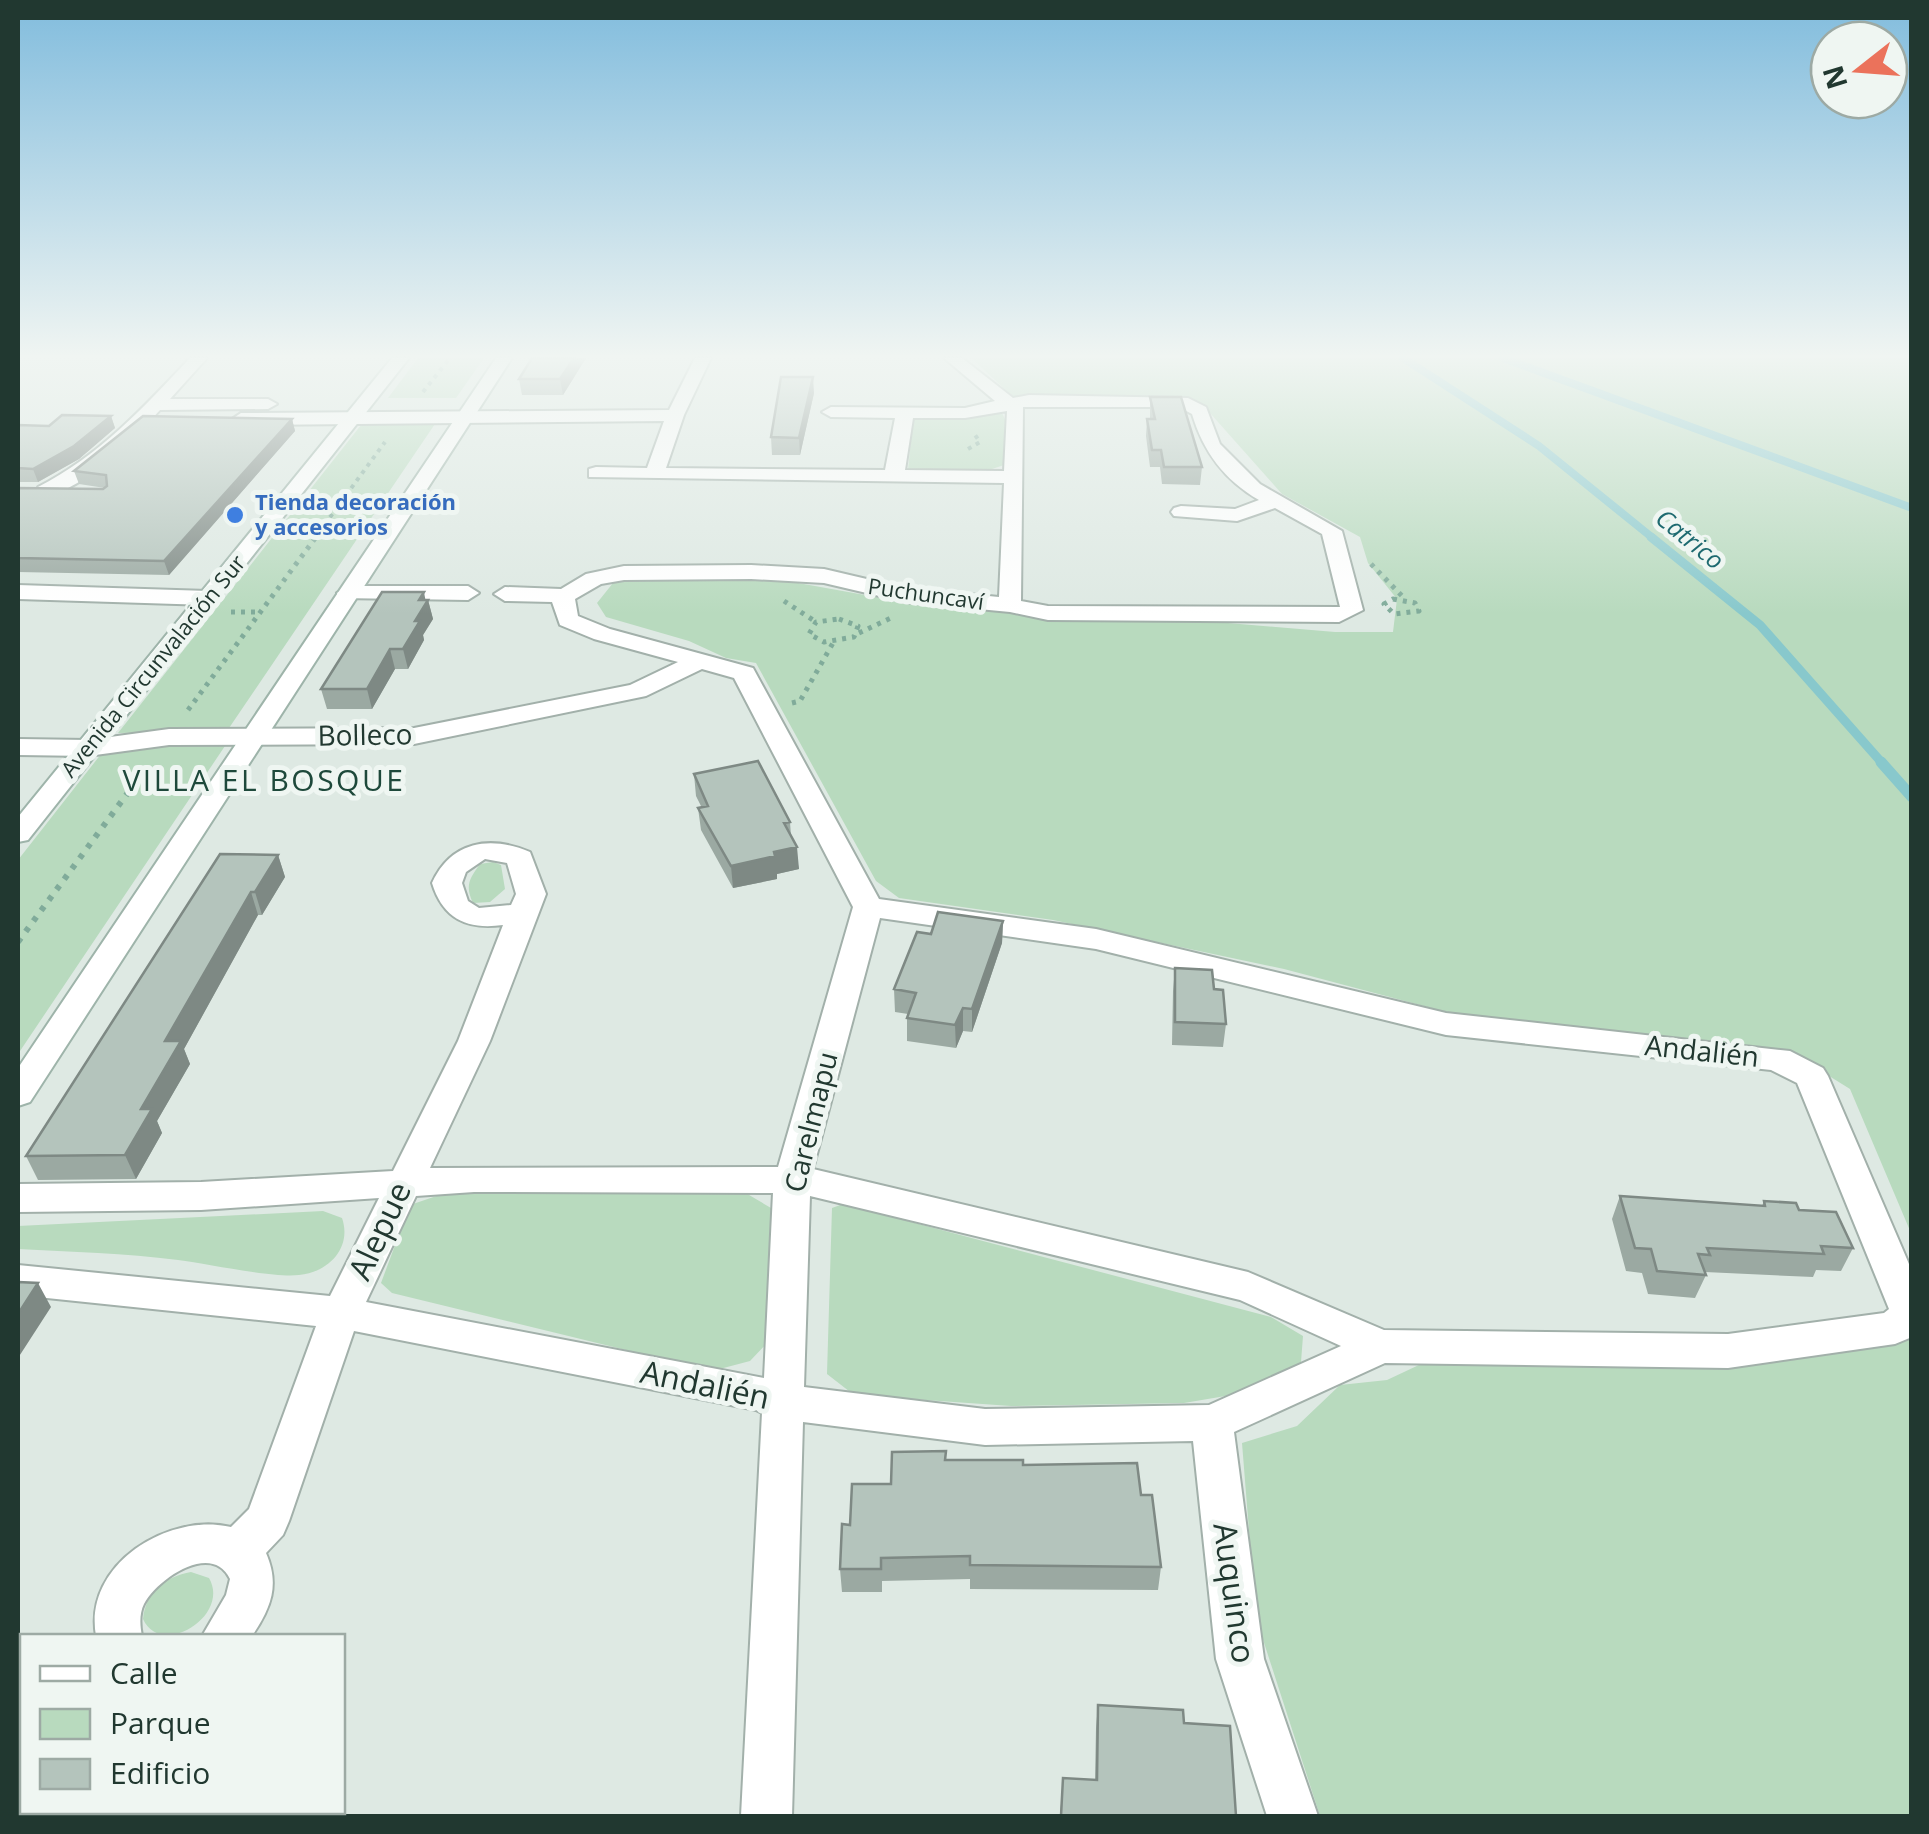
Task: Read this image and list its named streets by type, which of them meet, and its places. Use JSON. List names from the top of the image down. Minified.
{"streets":{"street":["Puchuncaví","Avenida Circunvalación Sur","Bolleco","Andalién","Carelmapu","Alepue","Auquinco"]},"crossings":[["Avenida Circunvalación Sur","Bolleco"],["Andalién","Carelmapu"],["Andalién","Alepue"],["Andalién","Auquinco"]],"districts":["VILLA EL BOSQUE"],"water":["Catrico"],"places":["Tienda decoración y accesorios"],"legend":["Calle","Parque","Edificio"],"north":"left"}
